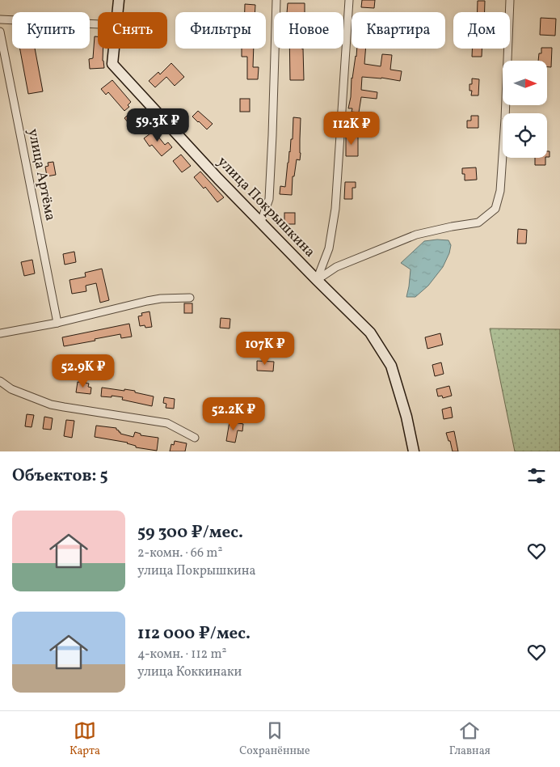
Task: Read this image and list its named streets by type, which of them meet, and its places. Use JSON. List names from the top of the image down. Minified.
{"streets":{"street":["улица Артёма","улица Покрышкина"]},"north":"right","page":{"chip":["Купить","Снять","Фильтры","Новое","Квартира","Дом"],"price":["59.3K ₽","112K ₽","107K ₽","52.9K ₽","52.2K ₽"],"heading":"Объектов: 5","list":[{"name":"59 300 ₽/мес.","note":"2-комн. · 66 m² · улица Покрышкина"},{"name":"112 000 ₽/мес.","note":"4-комн. · 112 m² · улица Коккинаки"}],"tabs":["Карта","Сохранённые","Главная"]}}
